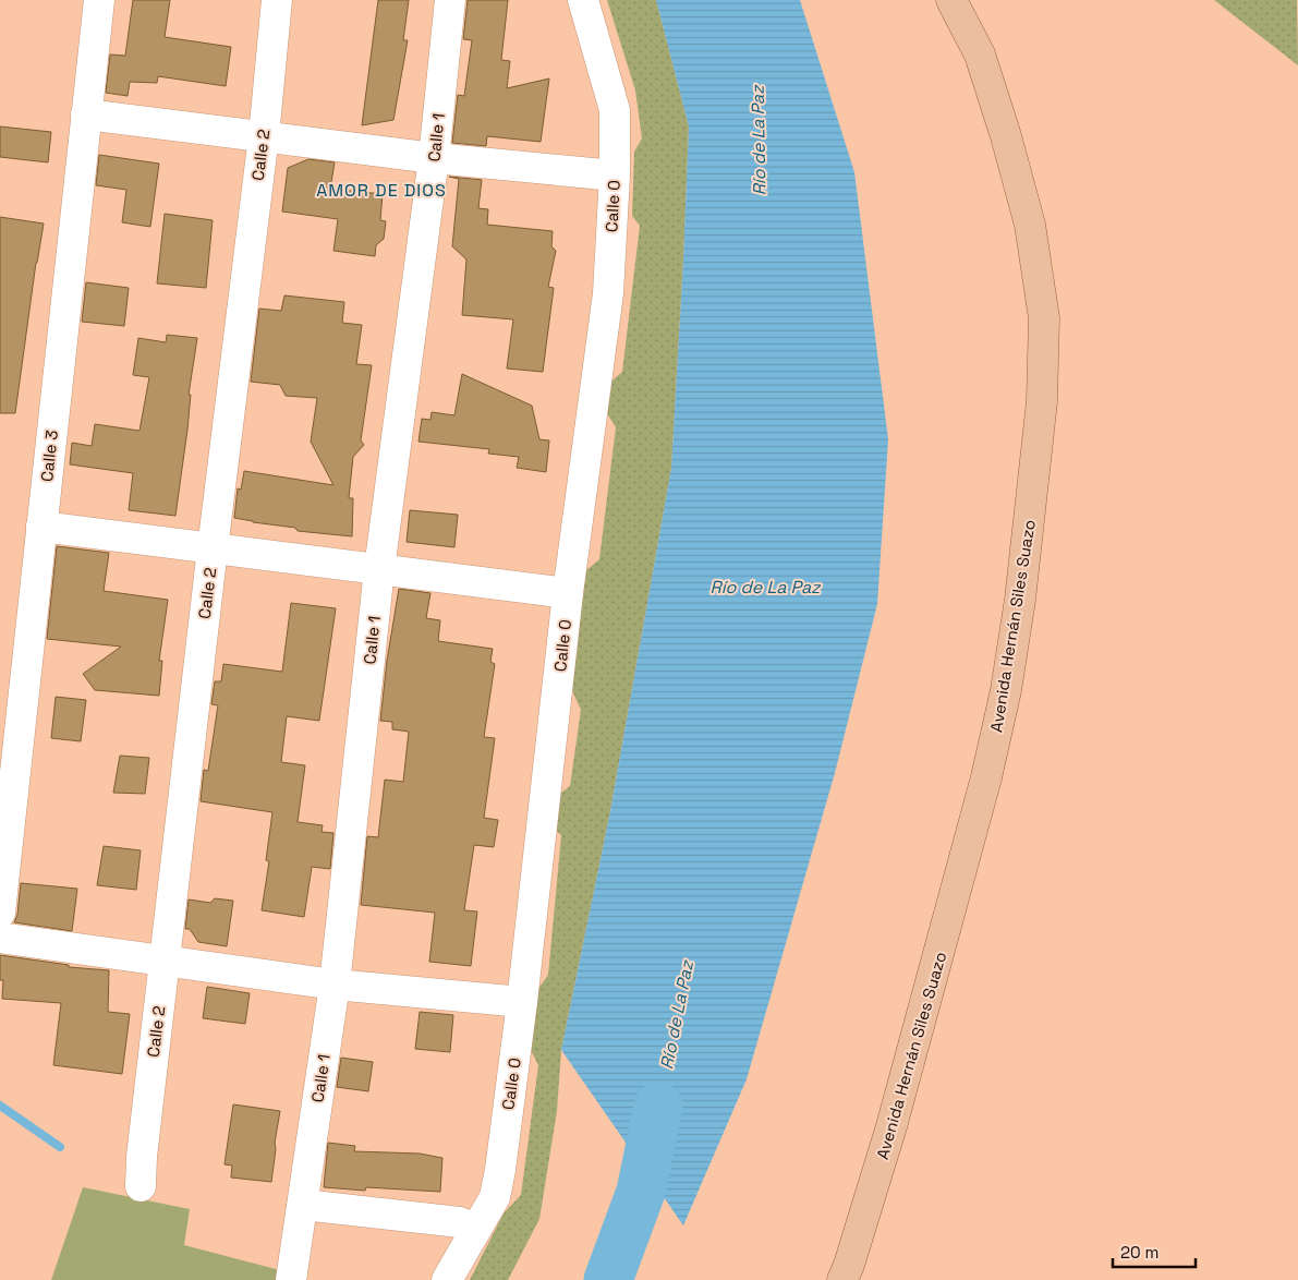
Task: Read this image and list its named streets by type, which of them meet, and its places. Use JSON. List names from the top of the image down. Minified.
{"streets":{"main road":["Avenida Hernán Siles Suazo"],"street":["Calle 1","Calle 2","Calle 0","Calle 3"]},"districts":["AMOR DE DIOS"],"water":["Río de La Paz"],"scale_bar":"20 m"}
